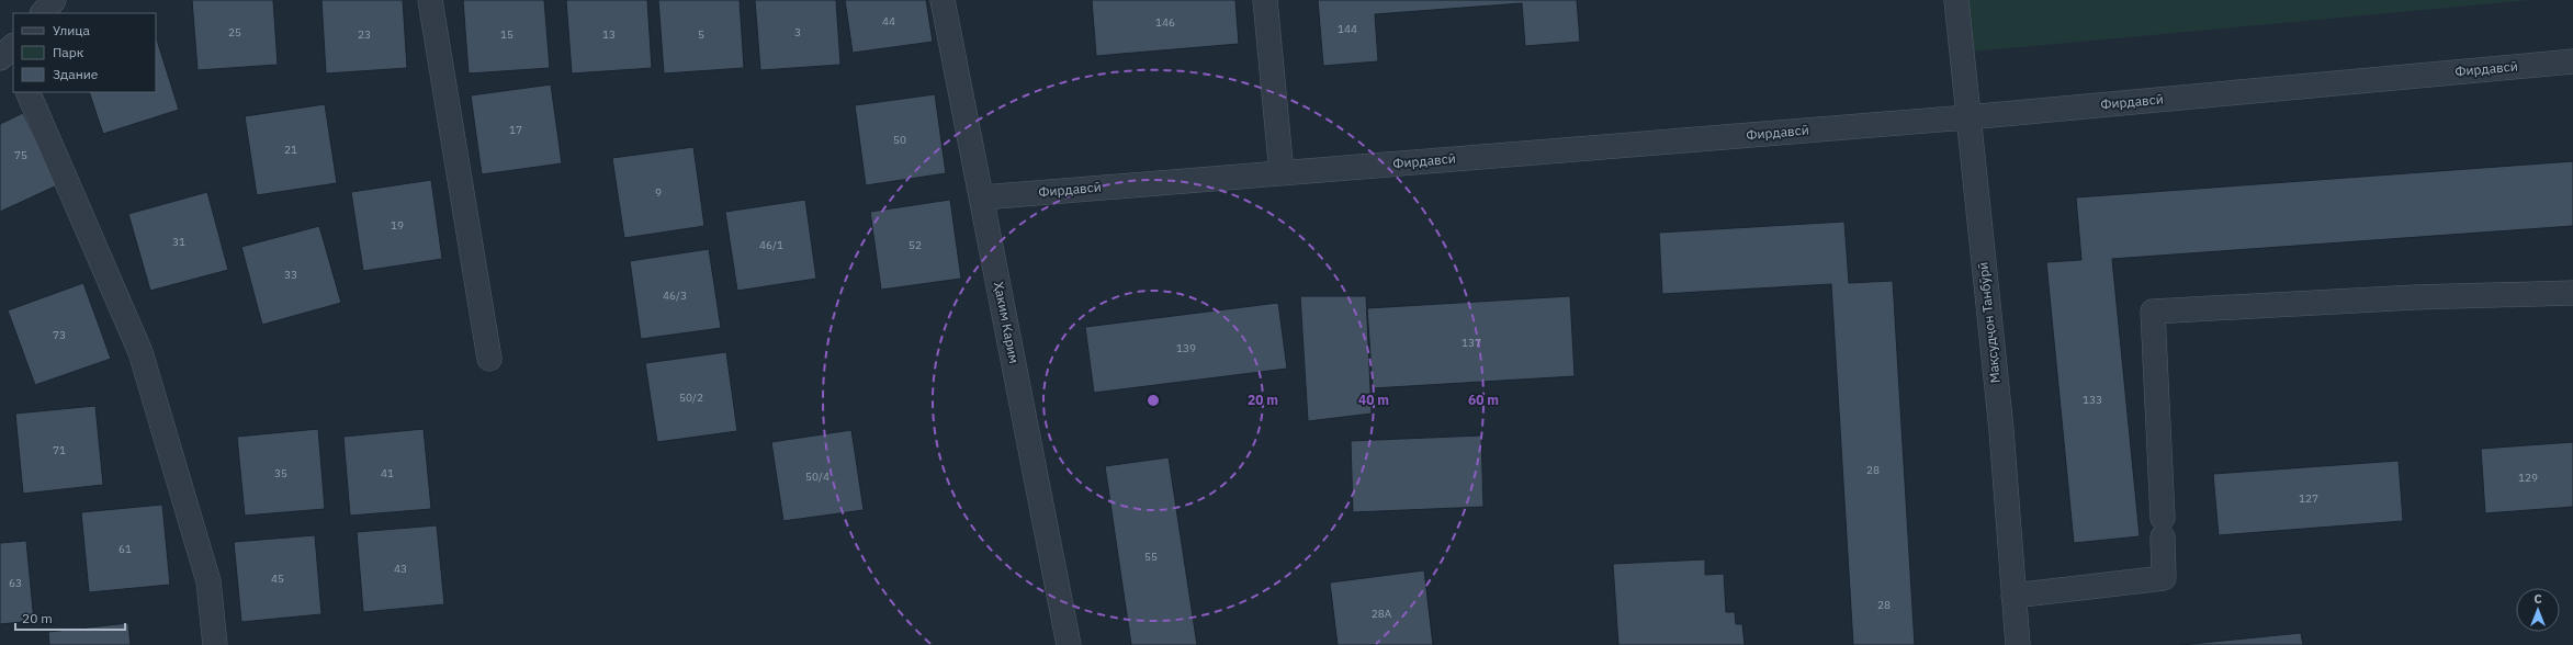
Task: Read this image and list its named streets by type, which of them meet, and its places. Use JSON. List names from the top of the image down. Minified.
{"streets":{"street":["Фирдавсӣ","Ҳаким Карим","Мақсудҷон Танбӯрӣ"]},"crossings":[["Фирдавсӣ","Ҳаким Карим"],["Фирдавсӣ","Мақсудҷон Танбӯрӣ"]],"house_numbers":["44","146","144","25","3","23","15","13","5","17","50","21","75","9","19","31","46/1","52","33","46/3","73","137","139","50/2","133","71","28","35","41","50/4","129","127","61","55","43","45","63","28","28А"],"legend":["Улица","Парк","Здание"],"scale_bar":"20 m","north":"top","rings":["20 m","40 m","60 m"]}
